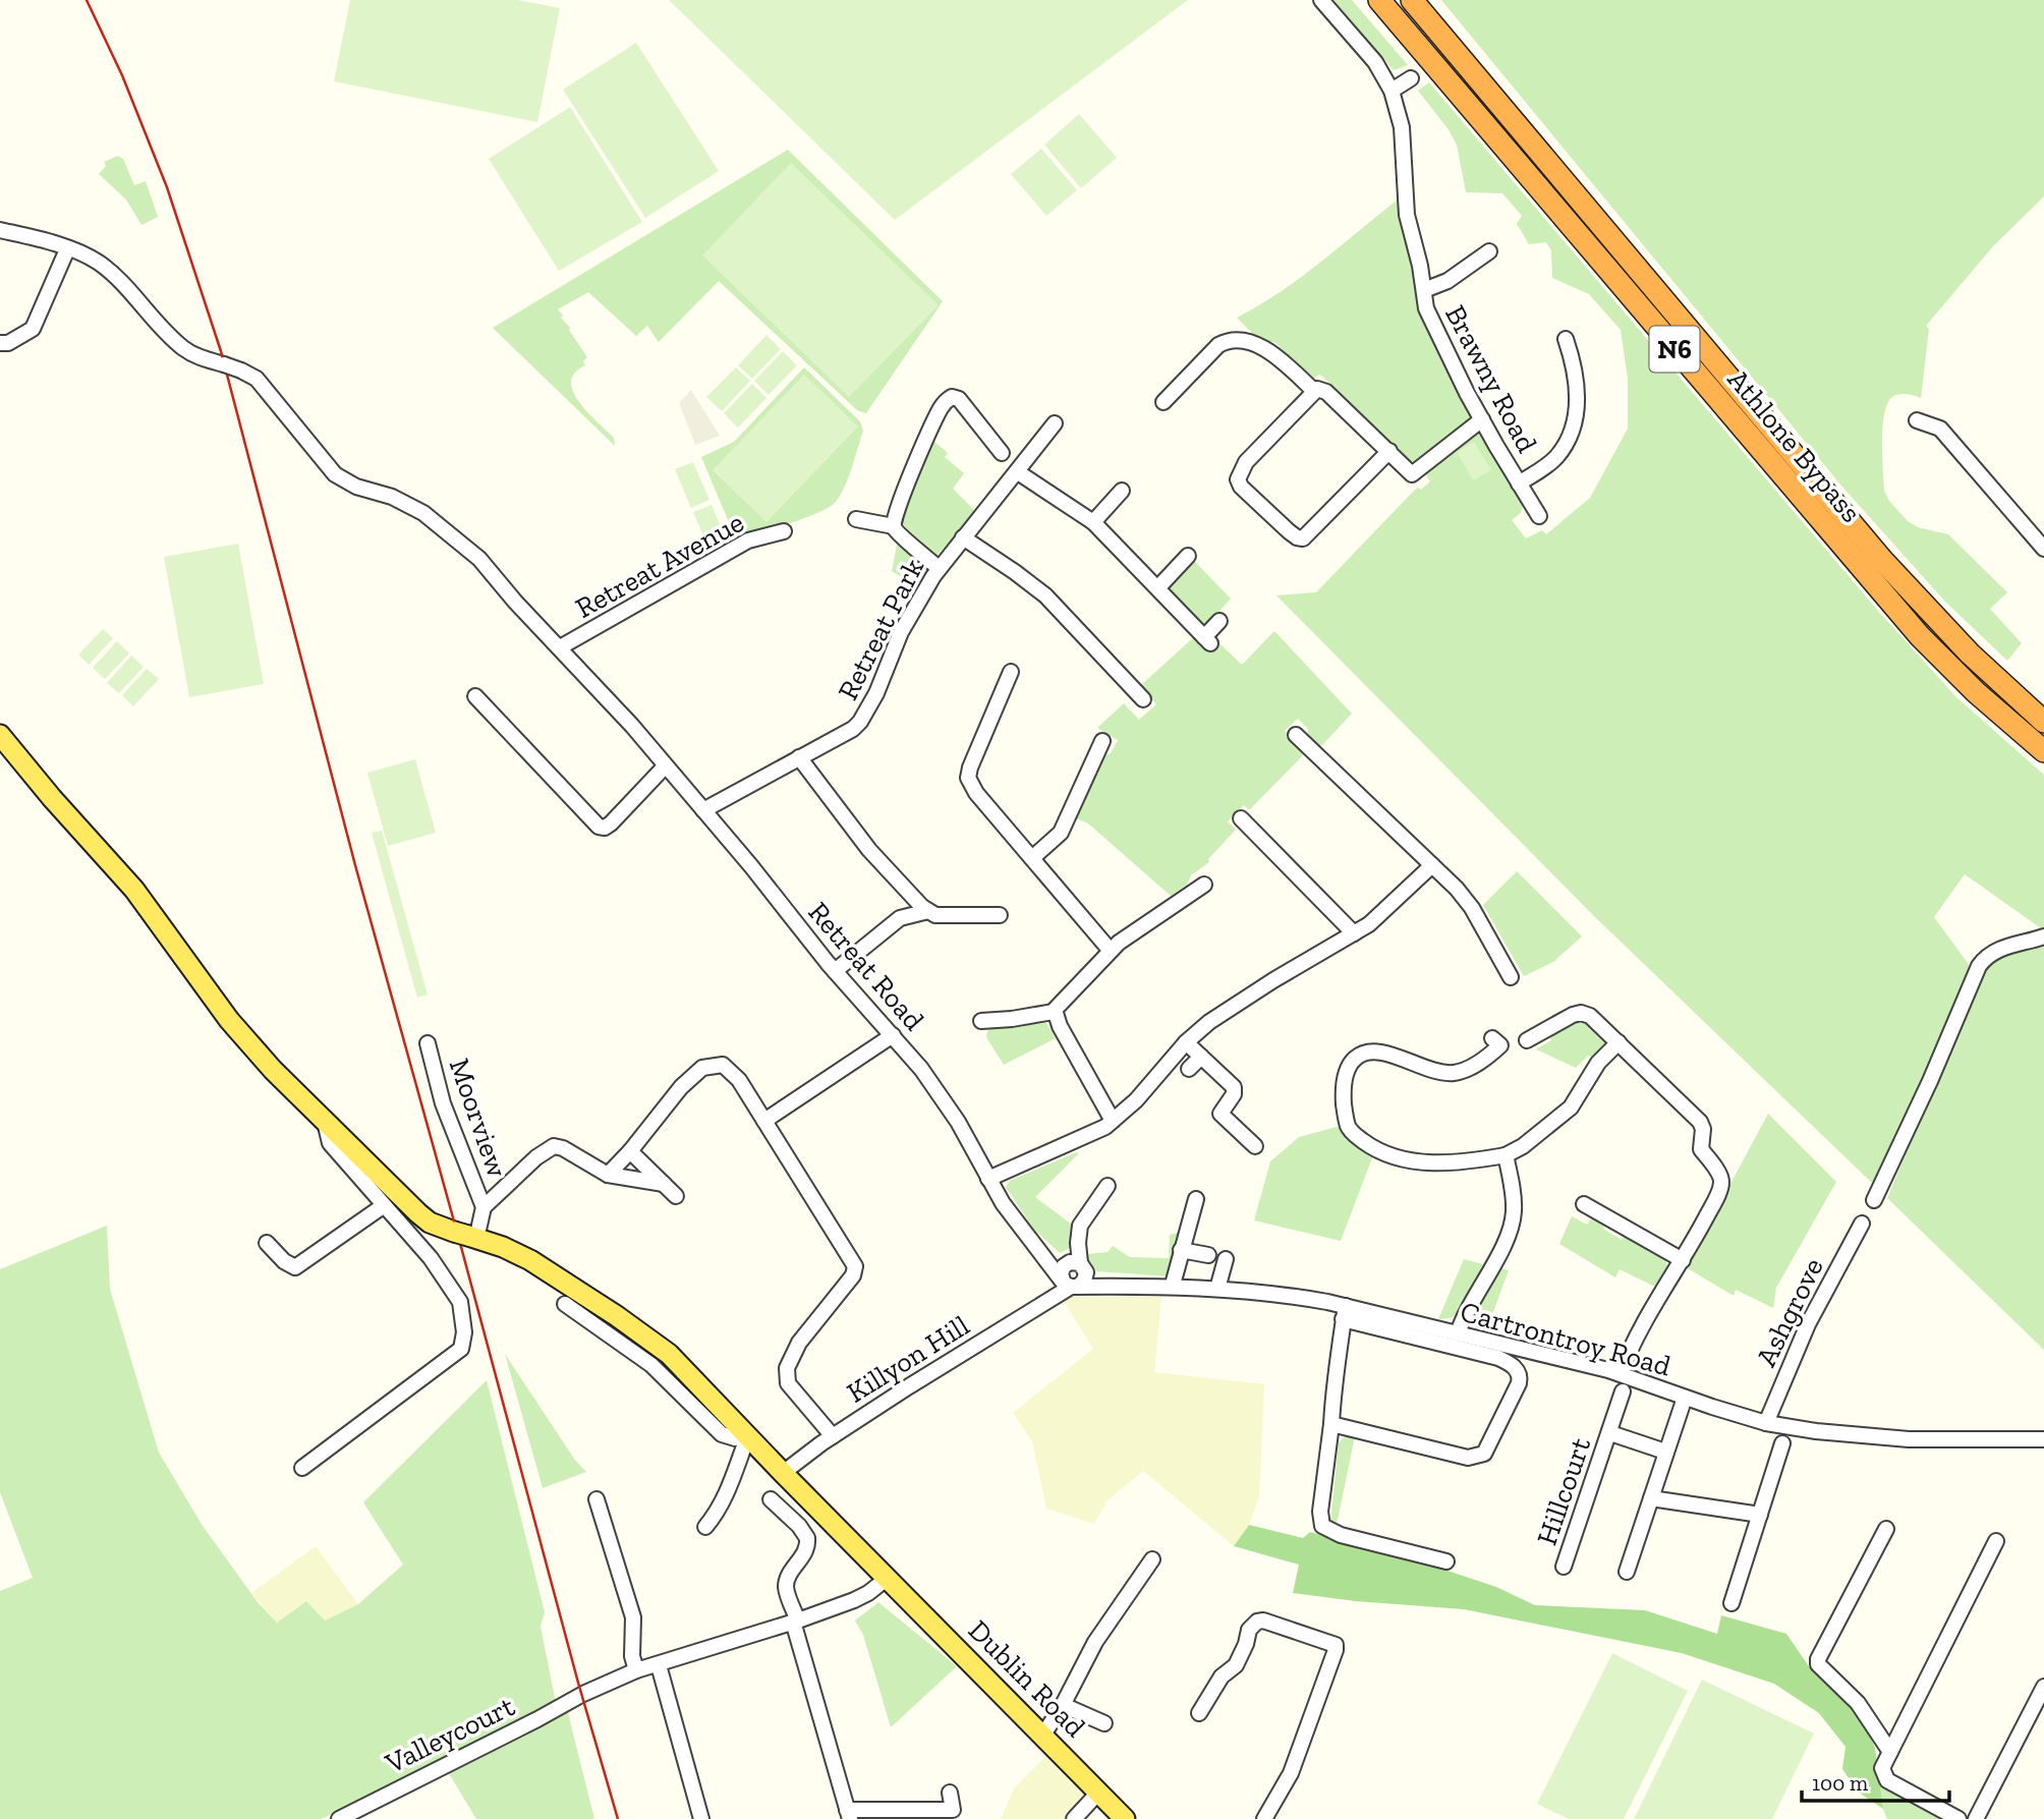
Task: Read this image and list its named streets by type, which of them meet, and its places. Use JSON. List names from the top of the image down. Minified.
{"streets":{"highway":["N6","Athlone Bypass"],"main road":["Dublin Road"],"street":["Brawny Road","Retreat Avenue","Retreat Park","Retreat Road","Moorview","Ashgrove","Cartrontroy Road","Killyon Hill","Hillcourt","Valleycourt"]},"crossings":[["N6","Athlone Bypass"],["Retreat Avenue","Retreat Road"],["Retreat Park","Retreat Road"],["Retreat Road","Cartrontroy Road"],["Retreat Road","Killyon Hill"],["Moorview","Dublin Road"],["Ashgrove","Cartrontroy Road"],["Cartrontroy Road","Killyon Hill"],["Killyon Hill","Dublin Road"]],"scale_bar":"100 m"}
